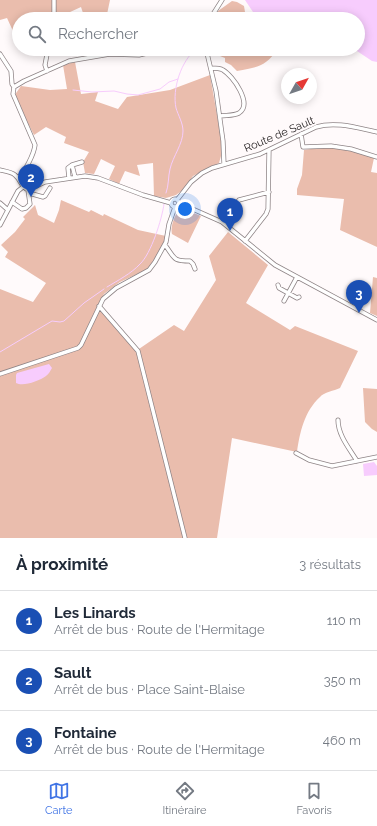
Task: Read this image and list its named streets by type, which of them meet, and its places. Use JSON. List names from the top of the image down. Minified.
{"streets":{"street":["Route de Sault"]},"north":"top right","page":{"search":"Rechercher","pins":["2","1","3"],"heading":["À proximité","3 résultats"],"list":[{"mark":"1","name":"Les Linards","note":"Arrêt de bus · Route de l'Hermitage","value":"110 m"},{"mark":"2","name":"Sault","note":"Arrêt de bus · Place Saint-Blaise","value":"350 m"},{"mark":"3","name":"Fontaine","note":"Arrêt de bus · Route de l'Hermitage","value":"460 m"}],"nav":["Carte","Itinéraire","Favoris"]}}
